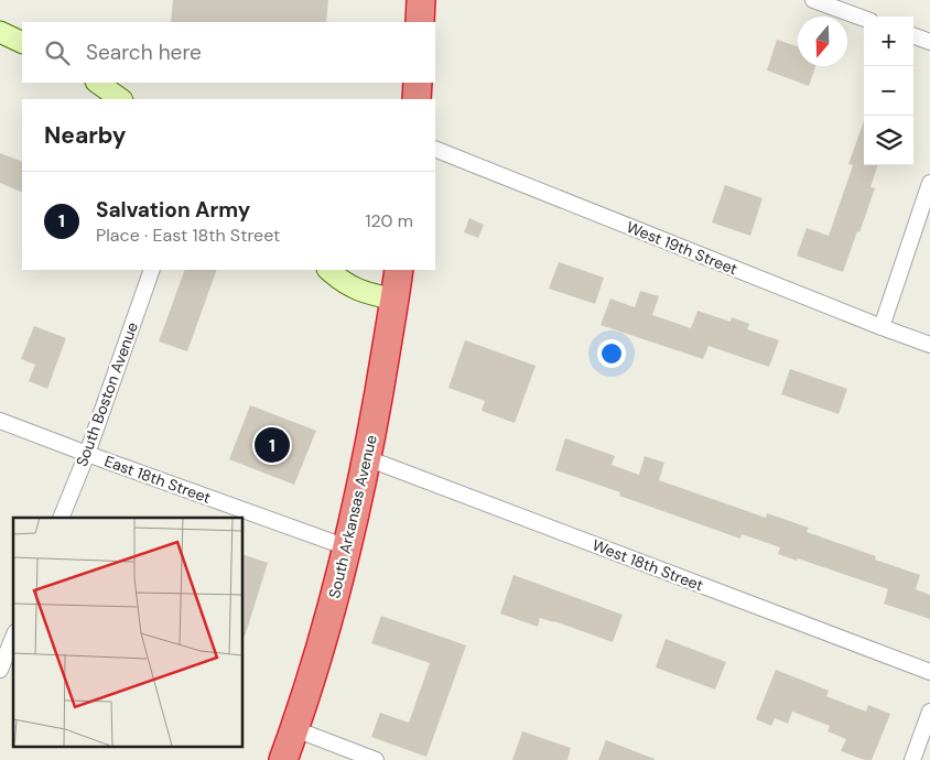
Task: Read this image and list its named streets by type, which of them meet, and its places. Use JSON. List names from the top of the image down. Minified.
{"streets":{"highway":["South Arkansas Avenue"],"street":["West 19th Street","South Boston Avenue","East 18th Street","West 18th Street"]},"crossings":[["South Boston Avenue","East 18th Street"],["East 18th Street","South Arkansas Avenue"],["South Arkansas Avenue","West 18th Street"]],"north":"bottom","page":{"map_buttons":["+","−"],"search":"Search here","heading":"Nearby","list":[{"mark":"1","name":"Salvation Army","note":"Place · East 18th Street","value":"120 m"}],"pins":"1"}}
